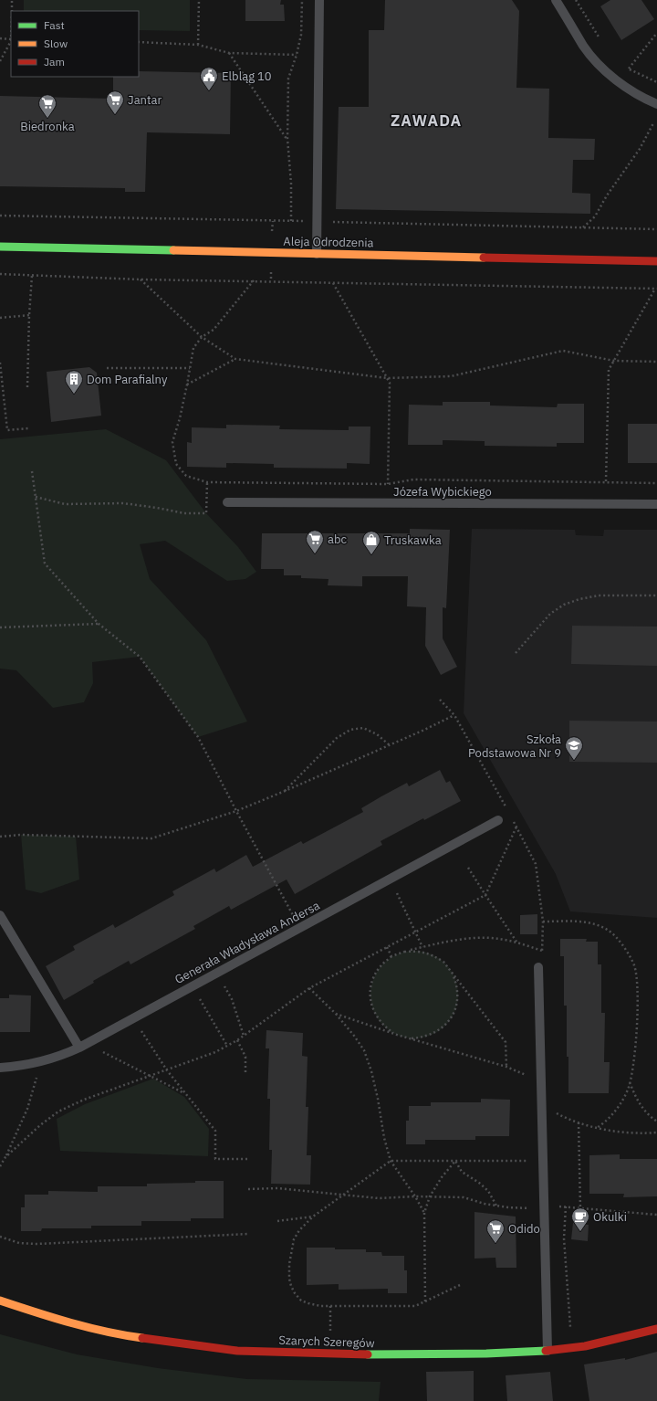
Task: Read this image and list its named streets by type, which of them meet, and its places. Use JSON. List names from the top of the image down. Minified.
{"streets":{"street":["Aleja Odrodzenia","Szarych Szeregów"],"lane":["Józefa Wybickiego","Generała Władysława Andersa"]},"districts":["ZAWADA"],"places":{"public building":["Elbląg 10"],"supermarket":["Jantar","Biedronka","abc","Odido"],"building":["Dom Parafialny"],"shop":["Truskawka"],"school or university":["Szkoła Podstawowa Nr 9"],"cafe":["Okulki"]},"legend":["Fast","Slow","Jam"]}
